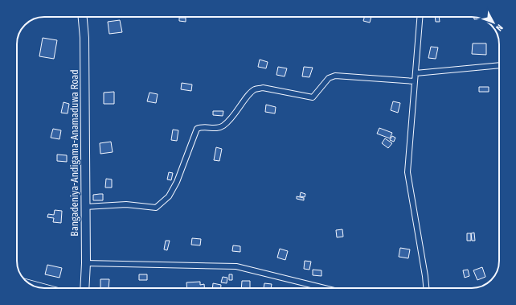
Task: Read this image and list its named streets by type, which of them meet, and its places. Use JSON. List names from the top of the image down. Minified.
{"streets":{"main road":["Bangadeniya-Andigama-Anamaduwa Road"]},"north":"bottom right"}
